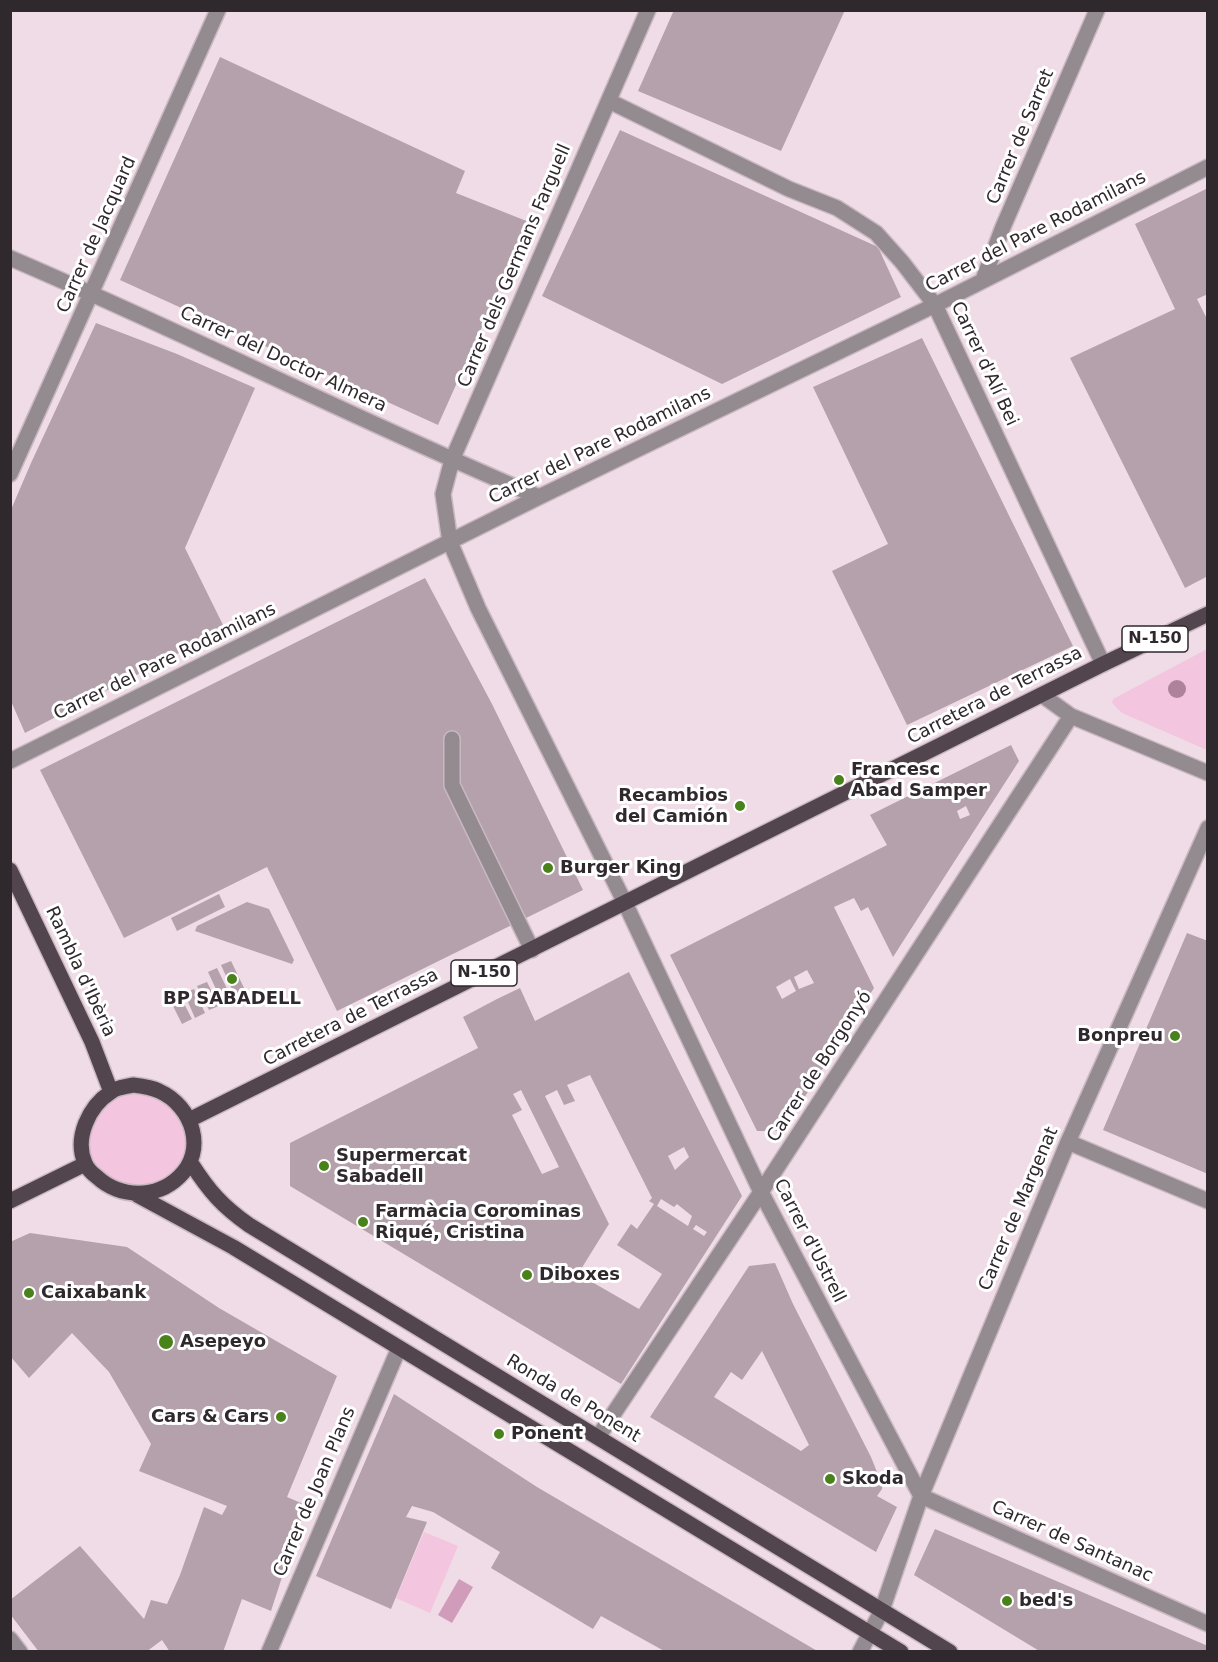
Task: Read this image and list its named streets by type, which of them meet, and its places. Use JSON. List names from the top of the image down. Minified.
{"streets":{"main road":["N-150","Carretera de Terrassa","Rambla d'Ibèria","Ronda de Ponent"],"street":["Carrer de Sarret","Carrer del Pare Rodamilans","Carrer de Jacquard","Carrer dels Germans Farguell","Carrer del Doctor Almera","Carrer d'Alí Bei","Carrer de Borgonyó","Carrer de Margenat","Carrer d'Ustrell","Carrer de Joan Plans","Carrer de Santanac"]},"crossings":[["Carrer de Sarret","Carrer del Pare Rodamilans"],["Carrer del Pare Rodamilans","Carrer dels Germans Farguell"],["Carrer del Pare Rodamilans","Carrer del Doctor Almera"],["Carrer del Pare Rodamilans","Carrer d'Alí Bei"],["Carrer de Jacquard","Carrer del Doctor Almera"],["Carrer dels Germans Farguell","Carrer del Doctor Almera"],["Carrer dels Germans Farguell","Carrer d'Alí Bei"],["Carrer d'Alí Bei","Carretera de Terrassa"],["Carretera de Terrassa","Rambla d'Ibèria"],["Carretera de Terrassa","Carrer d'Ustrell"],["Carretera de Terrassa","Ronda de Ponent"],["Rambla d'Ibèria","Ronda de Ponent"],["Carrer de Borgonyó","Carrer d'Ustrell"],["Carrer de Borgonyó","Ronda de Ponent"],["Carrer de Margenat","Carrer d'Ustrell"],["Carrer de Margenat","Ronda de Ponent"],["Carrer de Margenat","Carrer de Santanac"],["Carrer d'Ustrell","Carrer de Santanac"]],"places":["Francesc Abad Samper","Recambios del Camión","Burger King","BP SABADELL","Bonpreu","Supermercat Sabadell","Farmàcia Corominas Riqué, Cristina","Diboxes","Caixabank","Asepeyo","Cars & Cars","Ponent","Skoda","bed's"]}
